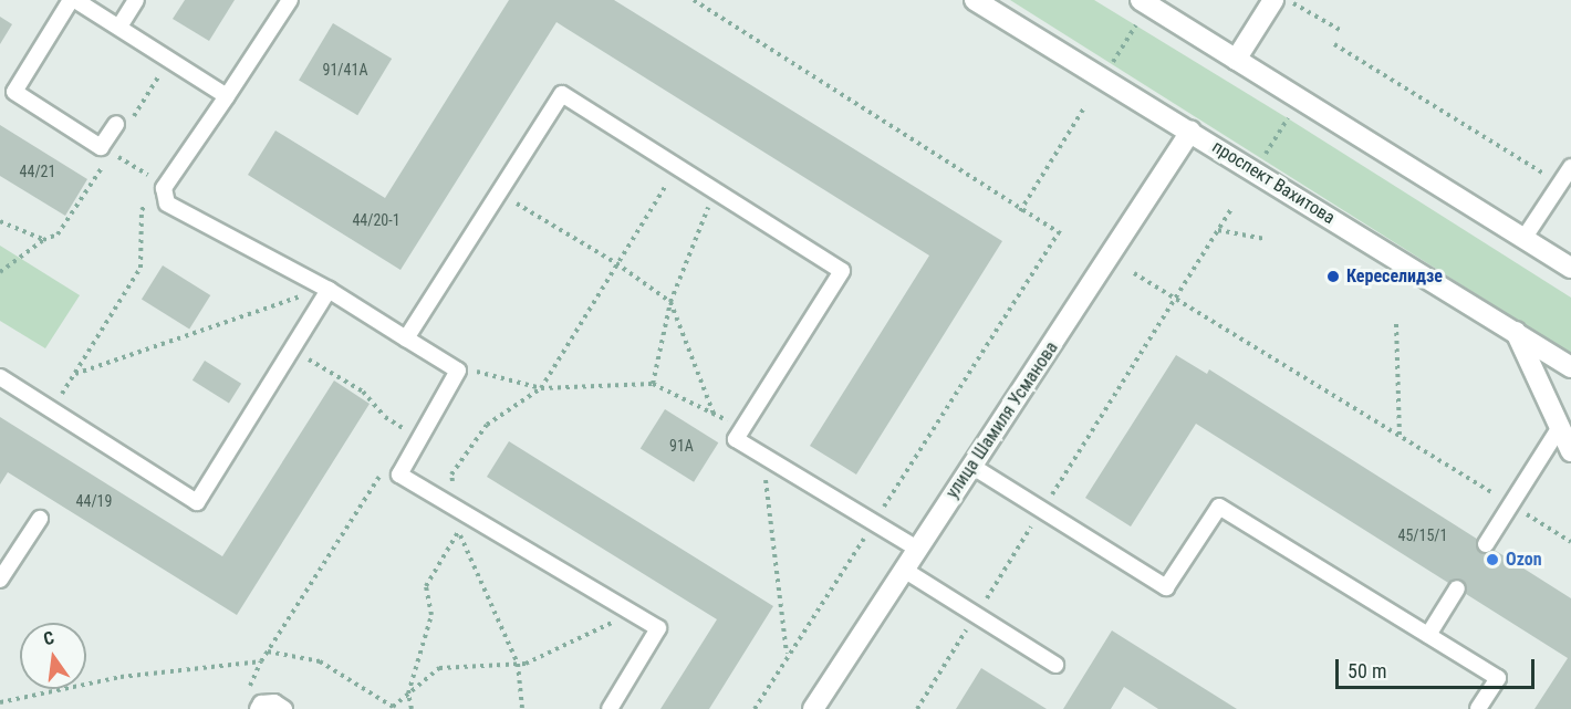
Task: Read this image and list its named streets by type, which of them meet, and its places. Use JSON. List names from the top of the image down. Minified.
{"streets":{"main road":["проспект Вахитова","улица Шамиля Усманова"]},"crossings":[["проспект Вахитова","улица Шамиля Усманова"]],"places":["Кереселидзе","Ozon"],"house_numbers":["91/41А","44/21","44/20-1","91А","44/19","45/15/1"],"scale_bar":"50 m","north":"top"}
